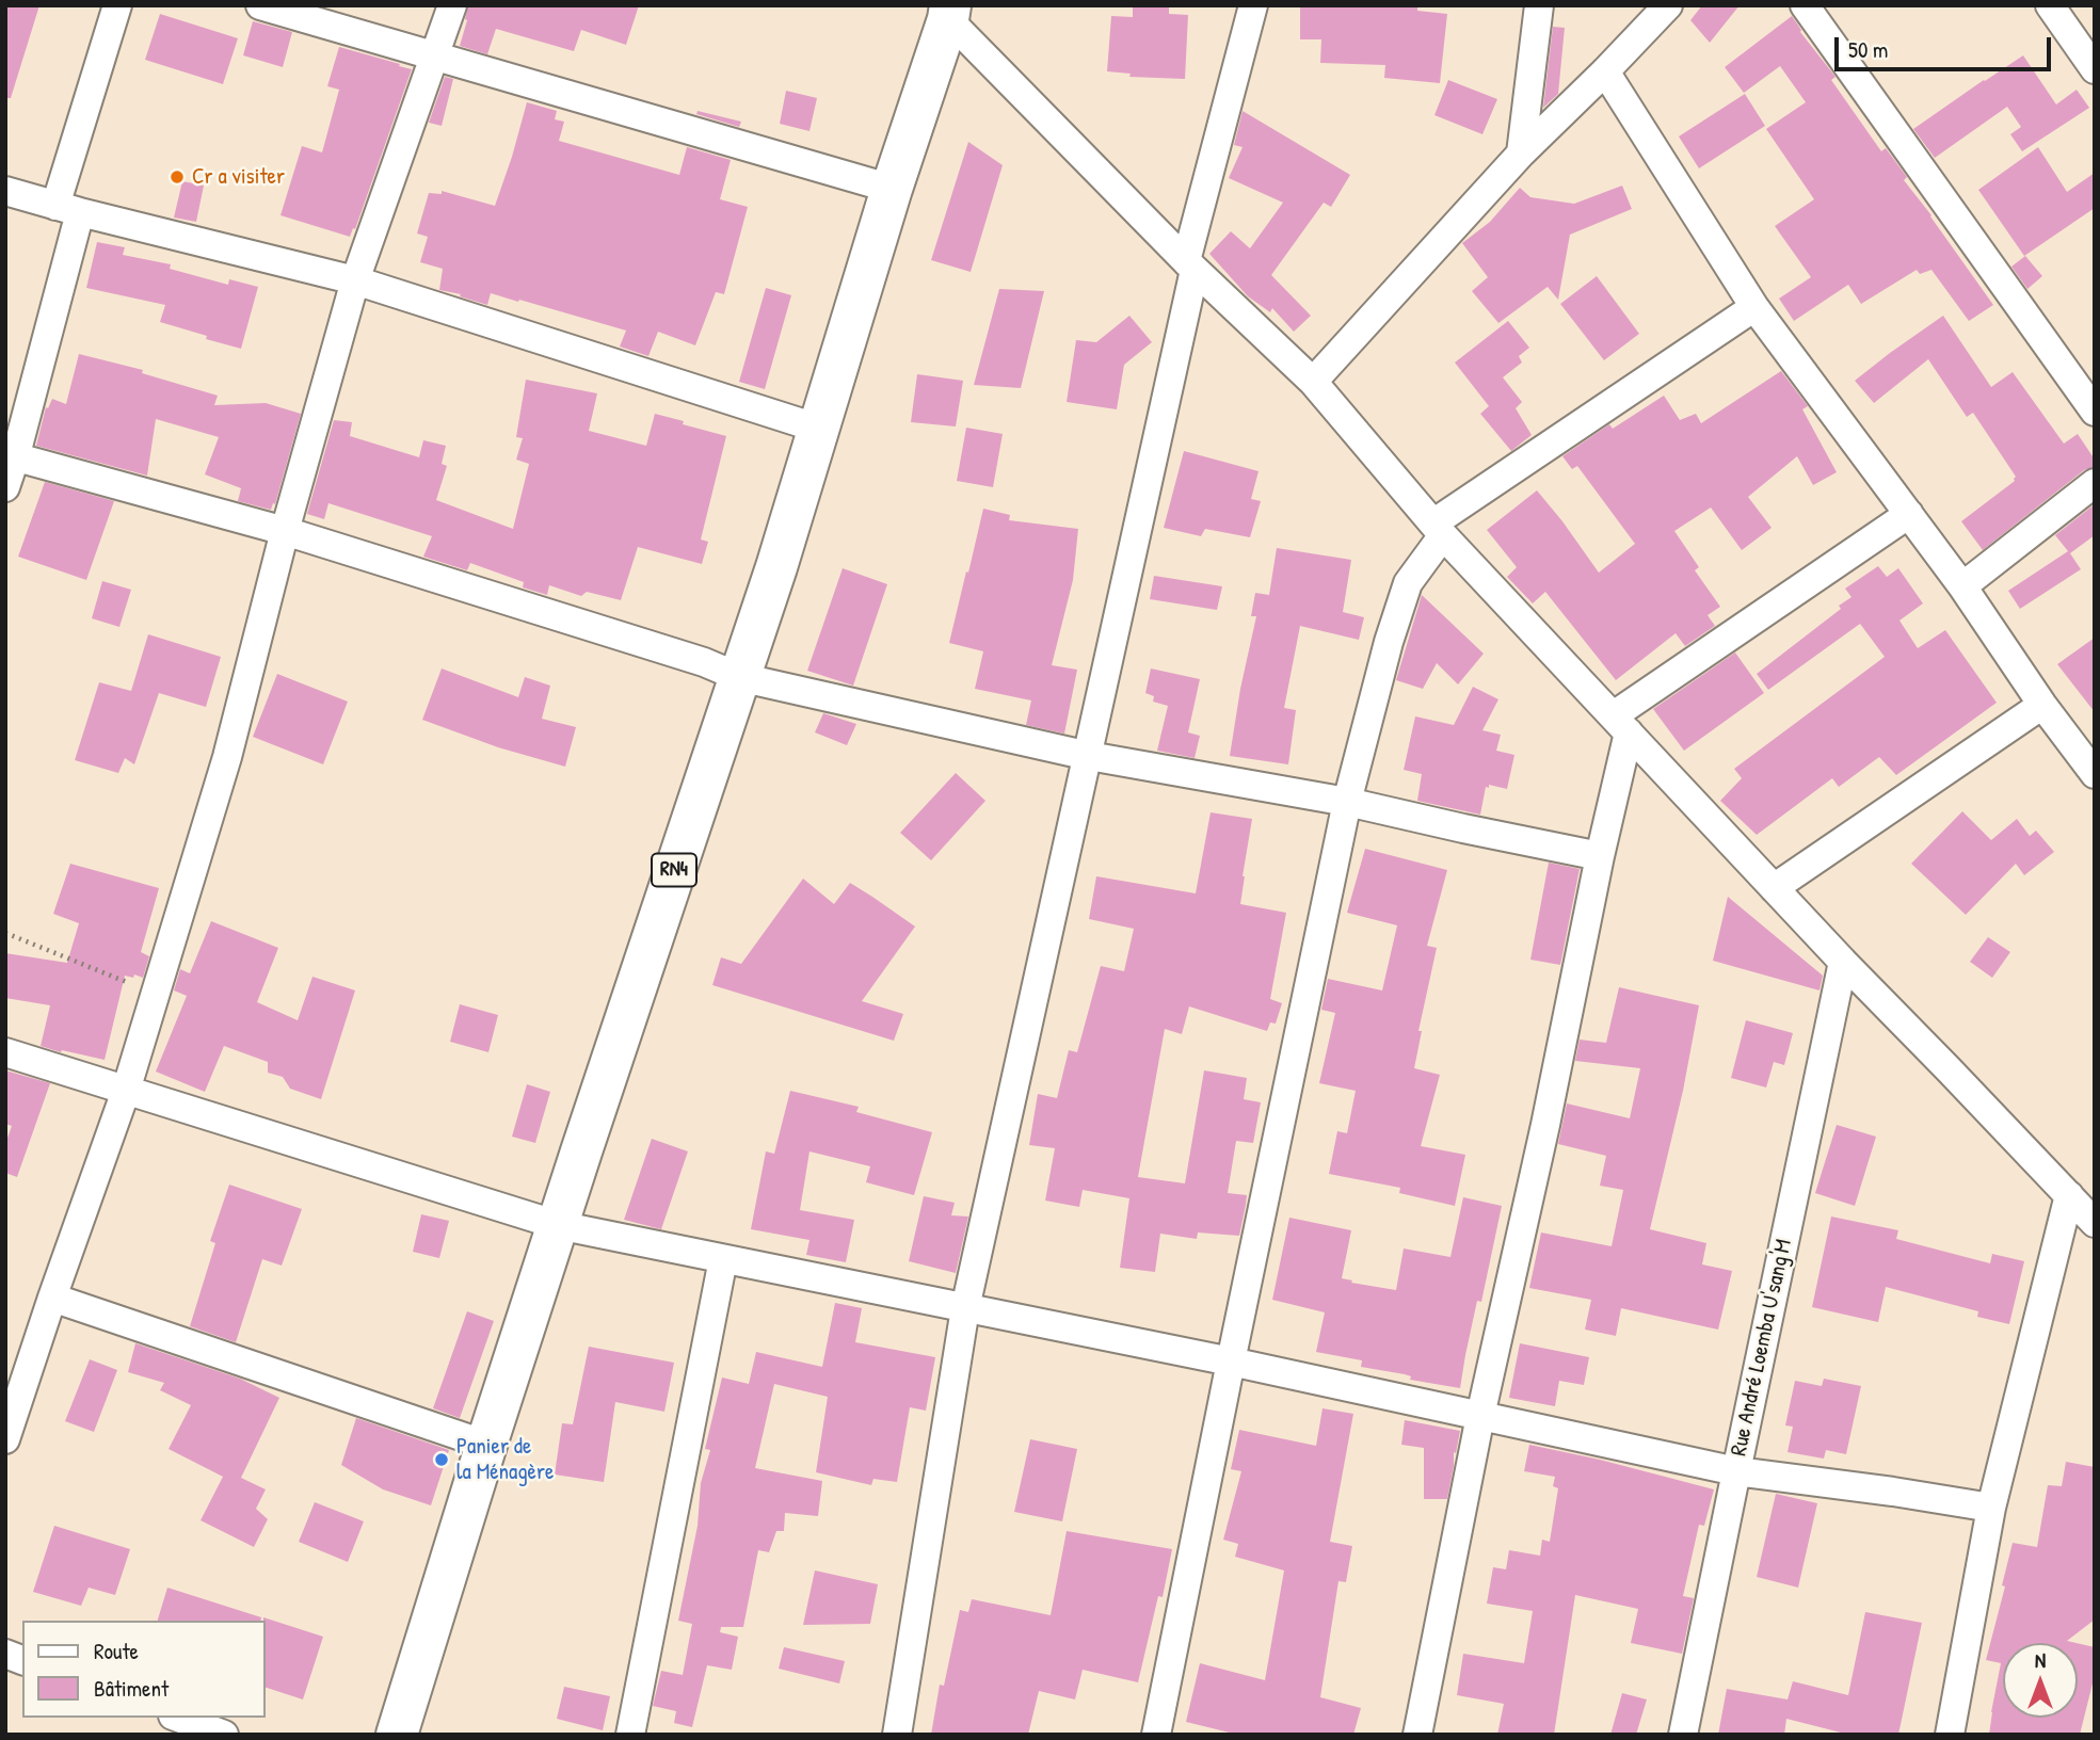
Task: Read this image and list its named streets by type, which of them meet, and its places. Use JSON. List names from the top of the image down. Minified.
{"streets":{"highway":["RN4"],"street":["Rue André Loemba U'sang'M"]},"places":["Cr a visiter","Panier de la Ménagère"],"legend":["Route","Bâtiment"],"scale_bar":"50 m","north":"top"}
